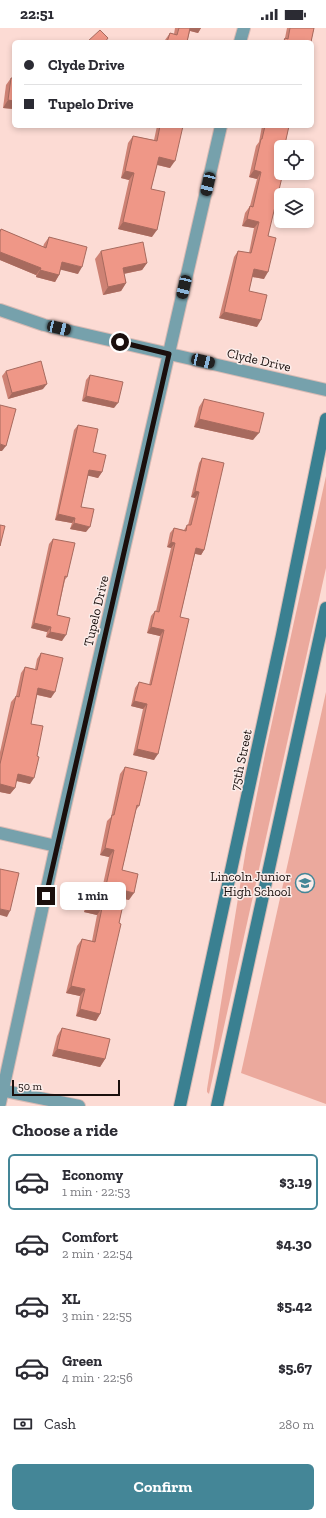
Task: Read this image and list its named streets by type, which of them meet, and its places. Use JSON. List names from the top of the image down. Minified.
{"streets":{"main road":["75th Street"],"street":["Clyde Drive","Tupelo Drive"]},"crossings":[["Clyde Drive","Tupelo Drive"]],"places":{"school or university":["Lincoln Junior High School"]},"scale_bar":"50 m","page":{"status":"22:51","banner":["Clyde Drive","Tupelo Drive"],"bubble":"1 min","scale":"50 m","heading":"Choose a ride","list":[{"name":"Economy","note":"1 min · 22:53","value":"$3.19"},{"name":"Comfort","note":"2 min · 22:54","value":"$4.30"},{"name":"XL","note":"3 min · 22:55","value":"$5.42"},{"name":"Green","note":"4 min · 22:56","value":"$5.67"}],"pay":["Cash","280 m"],"buttons":"Confirm"}}
